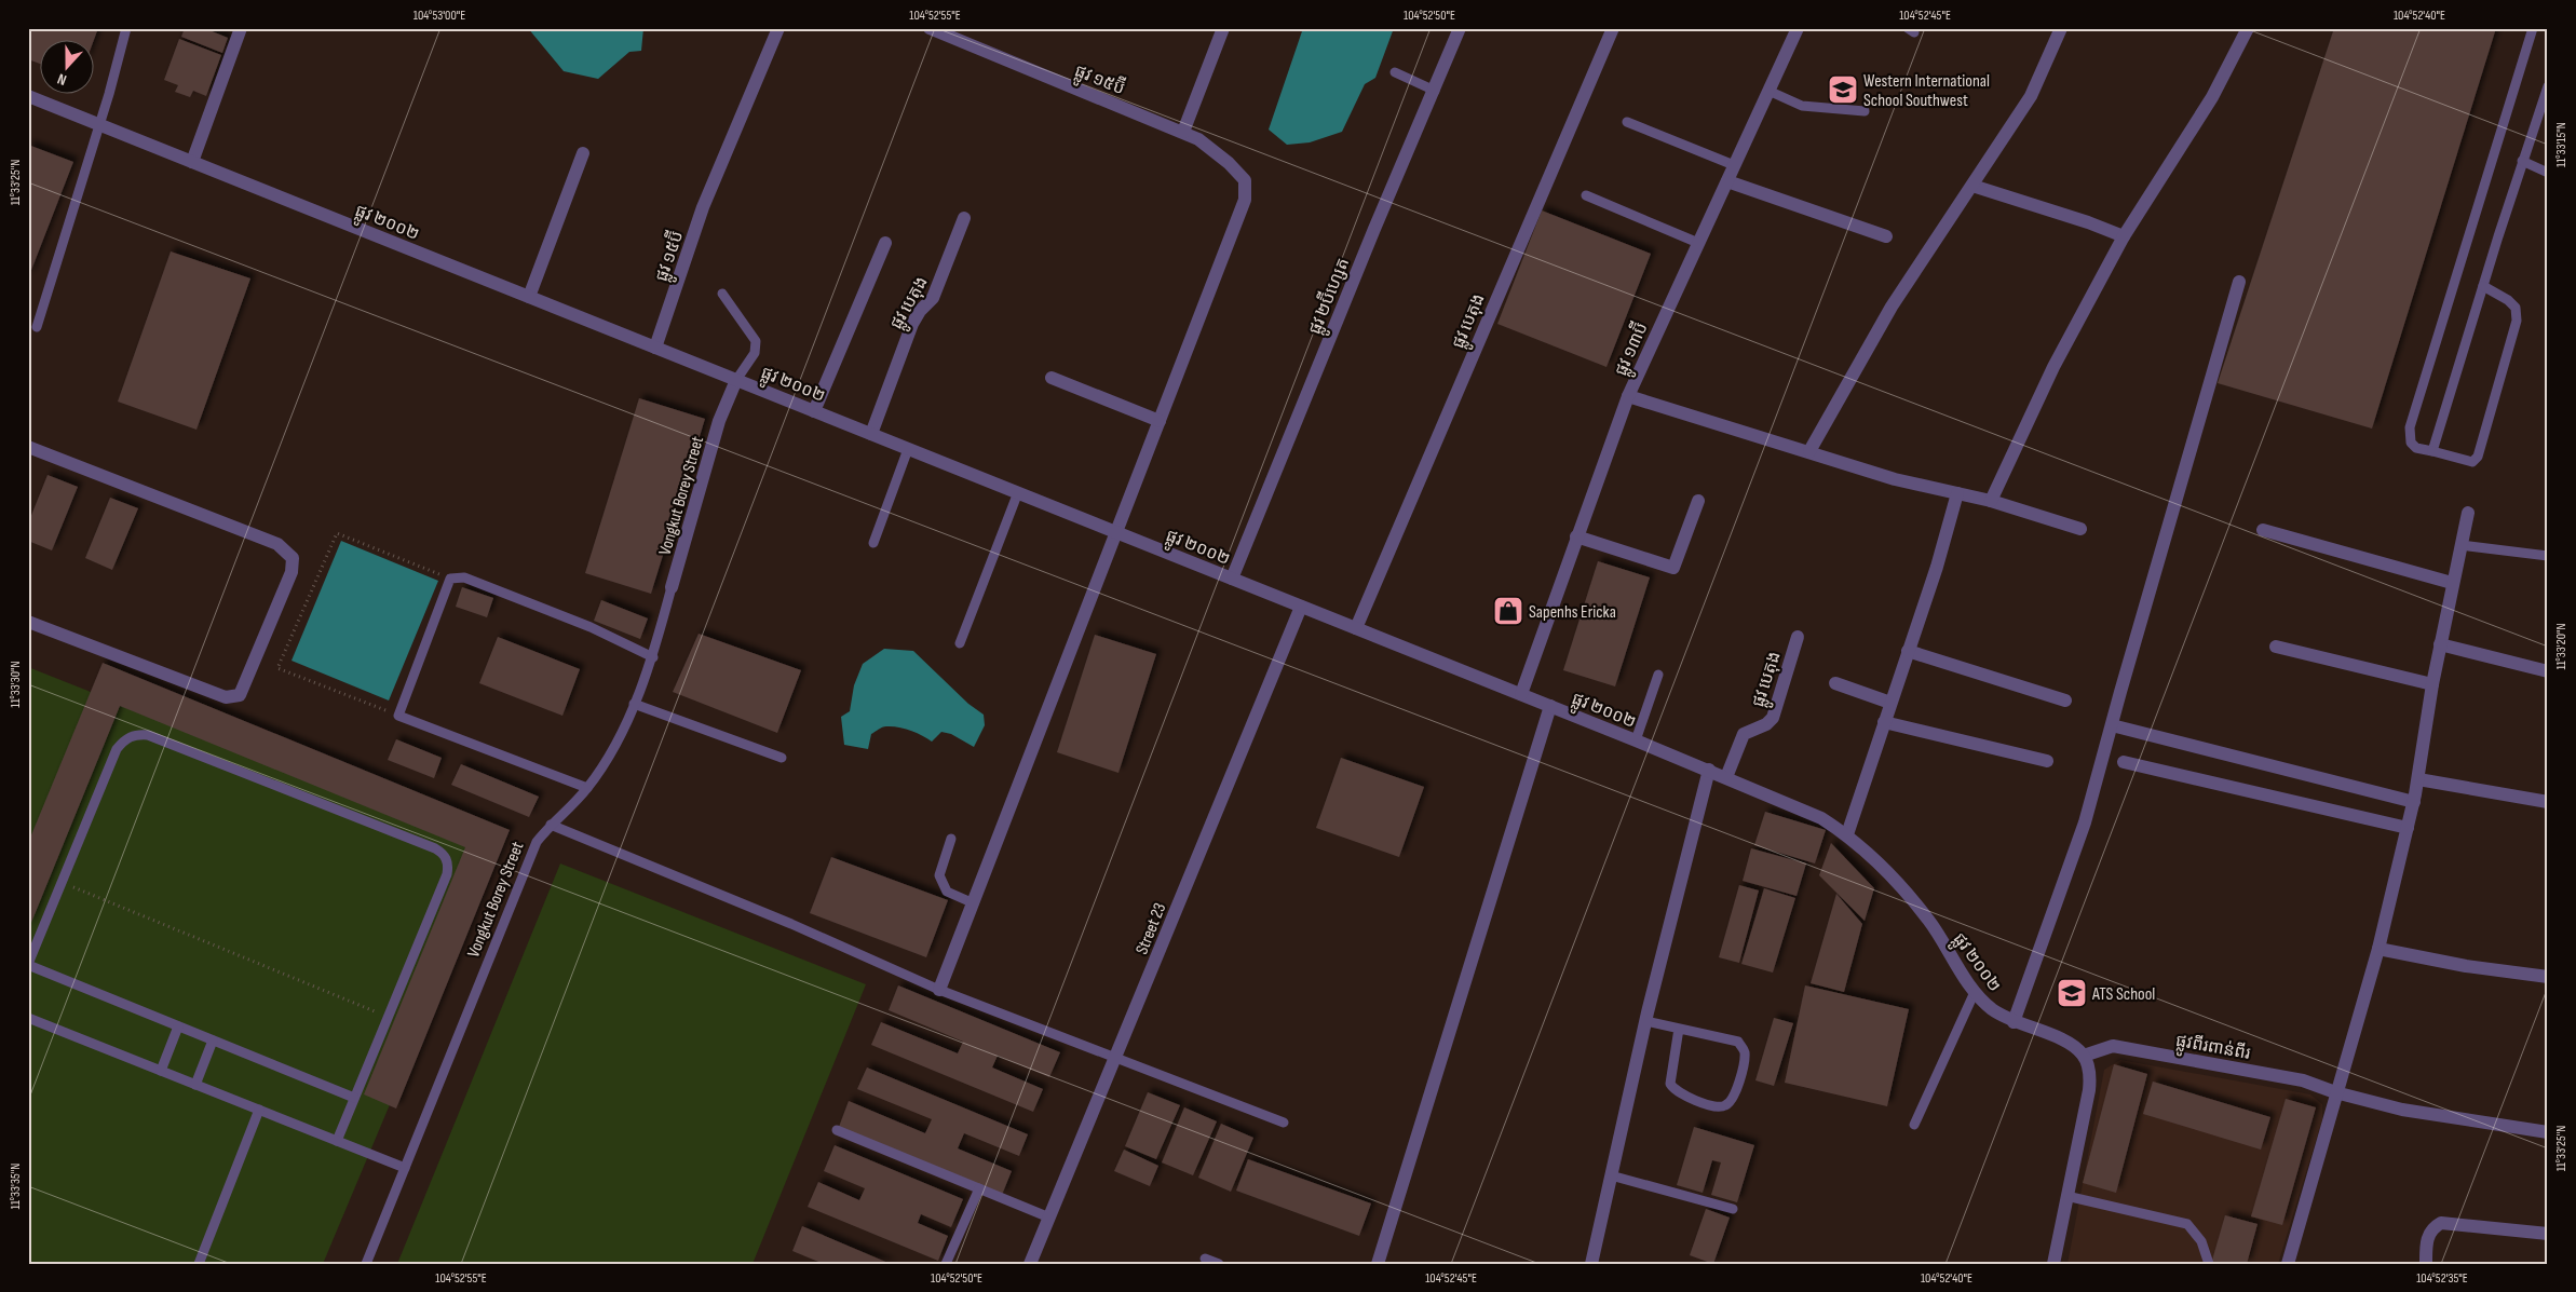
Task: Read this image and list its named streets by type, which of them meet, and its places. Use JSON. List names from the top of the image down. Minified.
{"streets":{"street":["ផ្លូវ ១៥ប៊ី","ផ្លូវ ២០០២","ផ្លូវ ២ប៊ីហ្សេត","ផ្លូវ បេតុង","ផ្លូវ ១៣ប៊ី","Vongkut Borey Street","Street 23","ផ្លូវពីរពាន់ពីរ"]},"crossings":[["ផ្លូវ ១៥ប៊ី","ផ្លូវ ២០០២"],["ផ្លូវ ២០០២","ផ្លូវ ២ប៊ីហ្សេត"],["ផ្លូវ ២០០២","ផ្លូវ បេតុង"],["ផ្លូវ ២០០២","ផ្លូវ ១៣ប៊ី"],["ផ្លូវ ២០០២","Vongkut Borey Street"],["ផ្លូវ ២០០២","Street 23"],["ផ្លូវ ២០០២","ផ្លូវពីរពាន់ពីរ"]],"places":{"school or university":["Western International School Southwest","ATS School"],"shop":["Sapenhs Ericka"]},"north":"bottom","coordinates":["104°53'00\"E","104°52'55\"E","104°52'50\"E","104°52'45\"E","104°52'40\"E","11°33'15\"N","11°33'25\"N","11°33'20\"N","11°33'30\"N","11°33'35\"N","104°52'35\"E"]}
